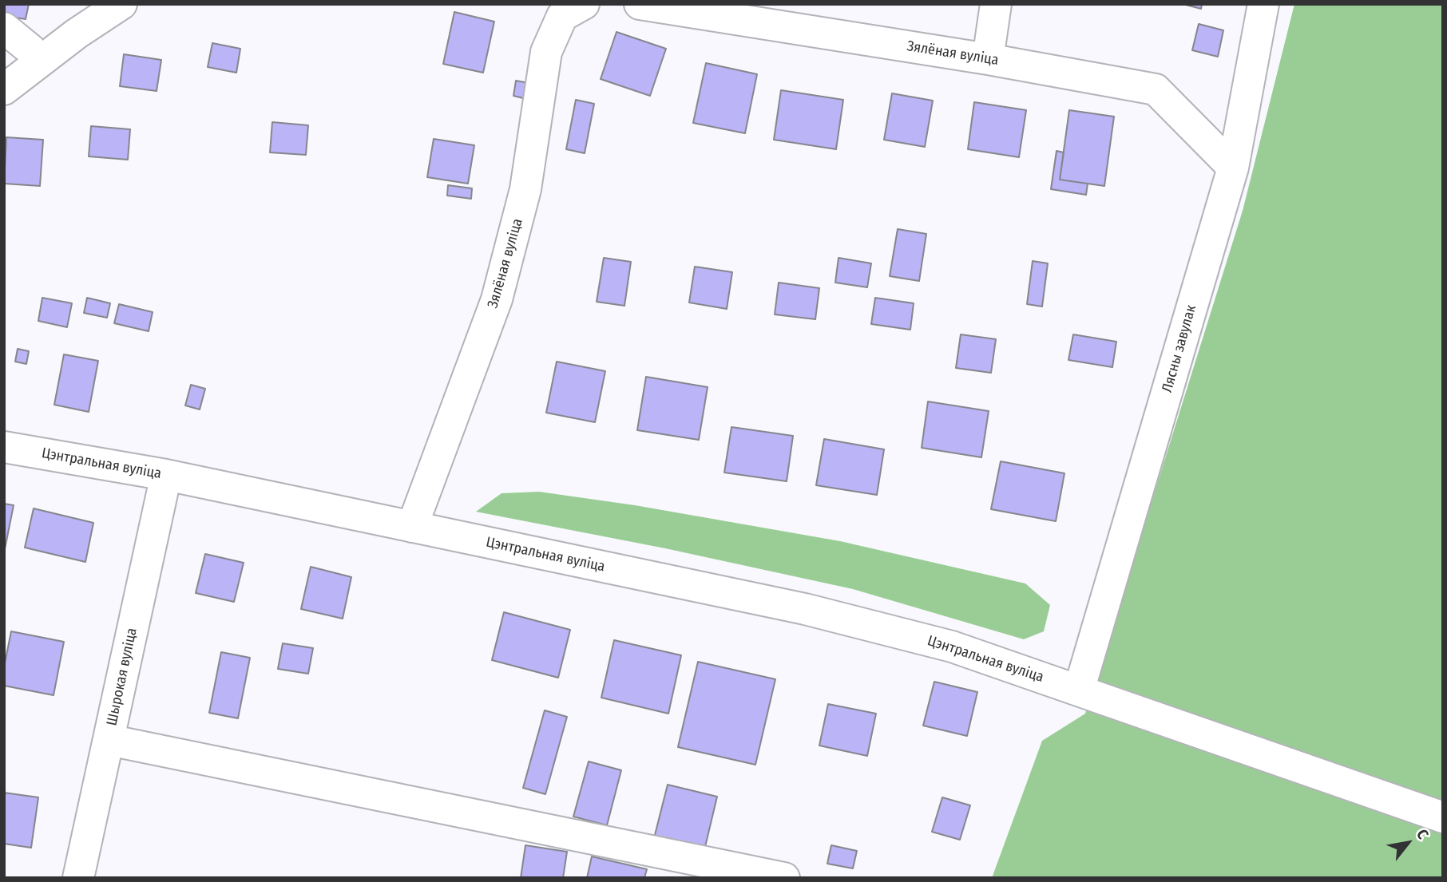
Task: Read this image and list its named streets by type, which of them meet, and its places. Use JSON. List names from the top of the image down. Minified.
{"streets":{"street":["Зялёная вуліца","Лясны завулак","Цэнтральная вуліца","Шырокая вуліца"]},"crossings":[["Зялёная вуліца","Лясны завулак"],["Зялёная вуліца","Цэнтральная вуліца"],["Лясны завулак","Цэнтральная вуліца"],["Цэнтральная вуліца","Шырокая вуліца"]],"north":"top right"}
